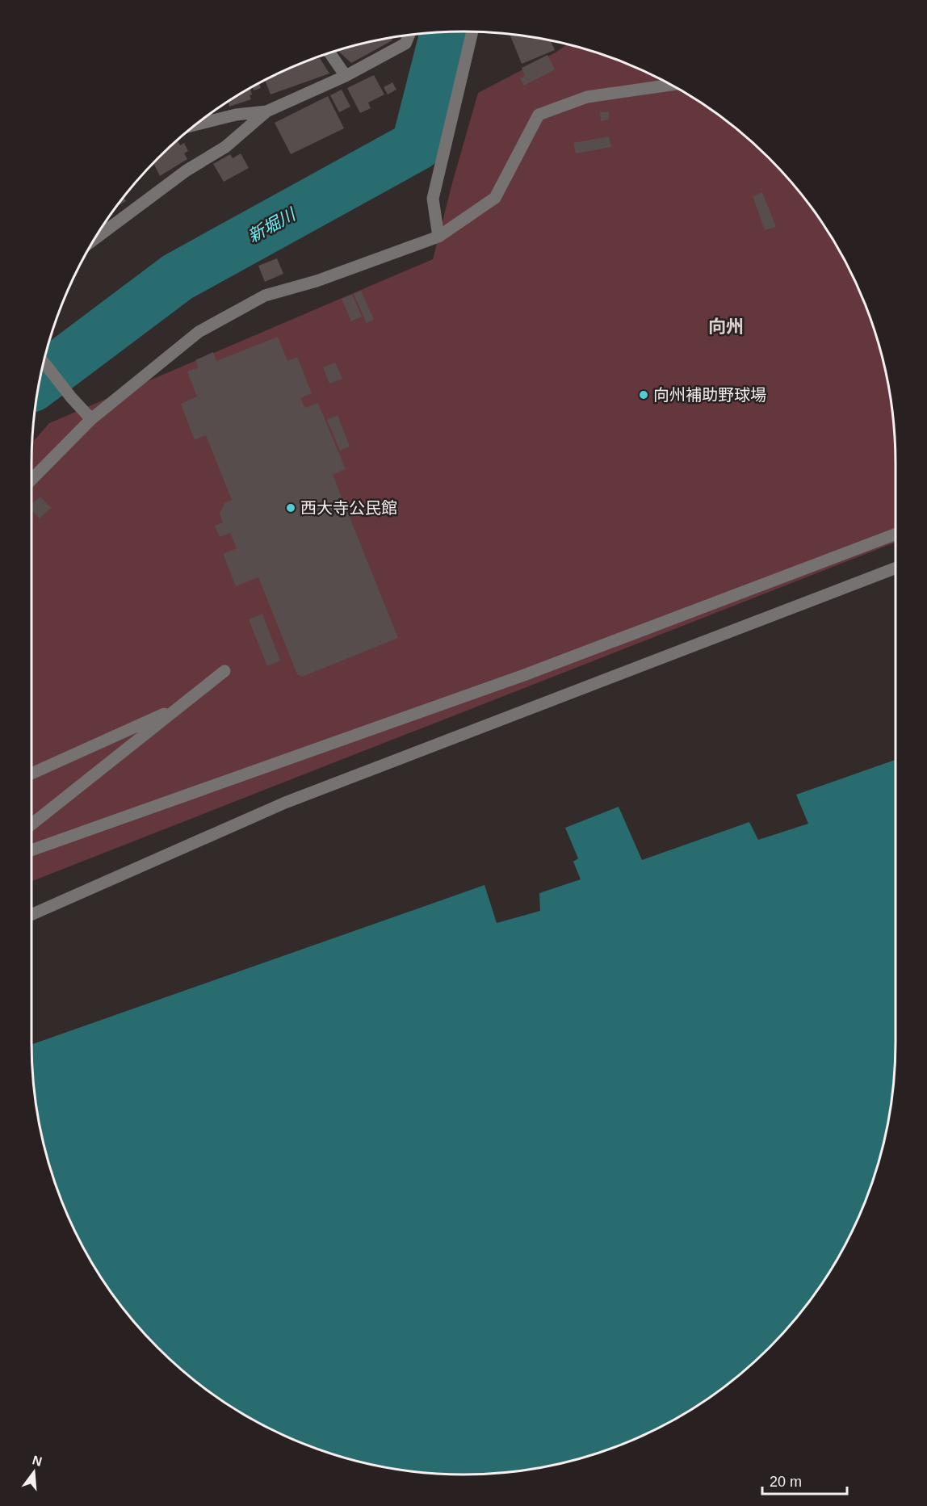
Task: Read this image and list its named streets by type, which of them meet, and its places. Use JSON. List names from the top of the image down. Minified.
{"districts":["向州"],"water":["新堀川"],"places":["向州補助野球場","西大寺公民館"],"scale_bar":"20 m","north":"top"}
